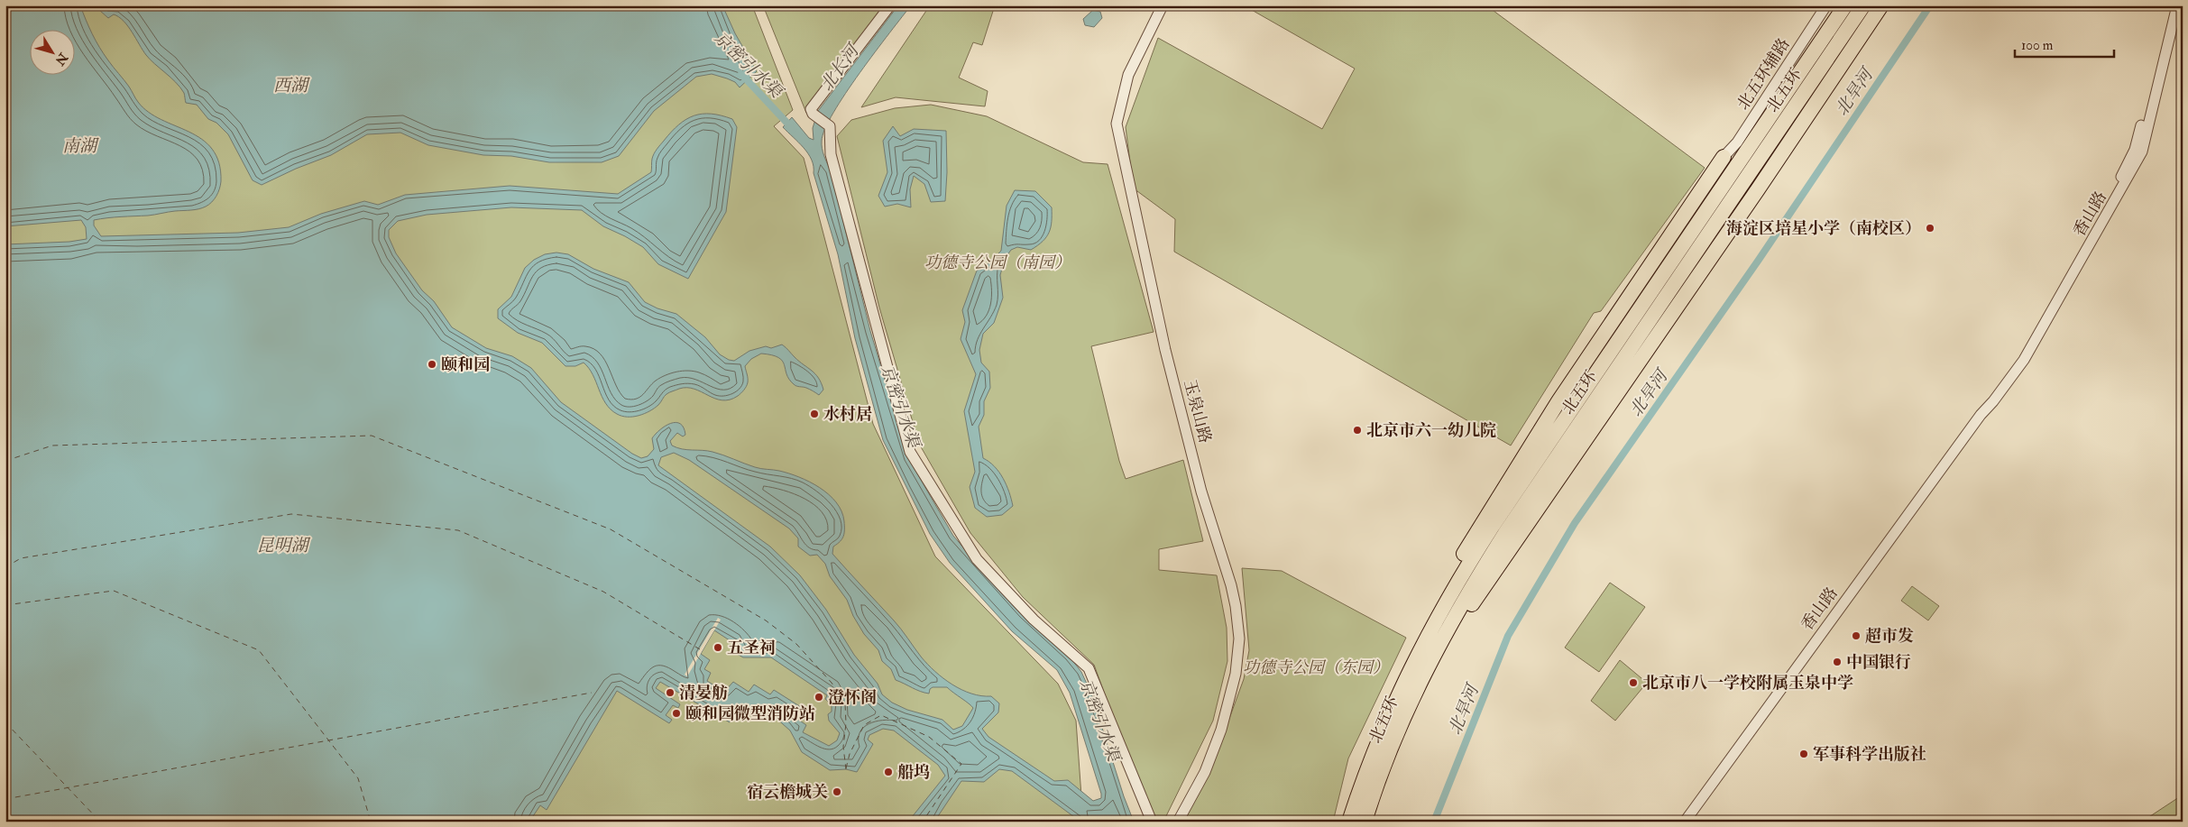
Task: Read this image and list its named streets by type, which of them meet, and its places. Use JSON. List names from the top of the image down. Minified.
{"streets":{"highway":["北五环"],"street":["北五环辅路","香山路","玉泉山路"]},"water":["京密引水渠","北长河","西湖","北旱河","南湖","昆明湖"],"parks":["功德寺公园（南园）","功德寺公园（东园）"],"places":["海淀区培星小学（南校区）","颐和园","水村居","北京市六一幼儿院","超市发","五圣祠","中国银行","北京市八一学校附属玉泉中学","清晏舫","澄怀阁","颐和园微型消防站","军事科学出版社","船坞","宿云檐城关"],"scale_bar":"100 m","north":"bottom right"}
